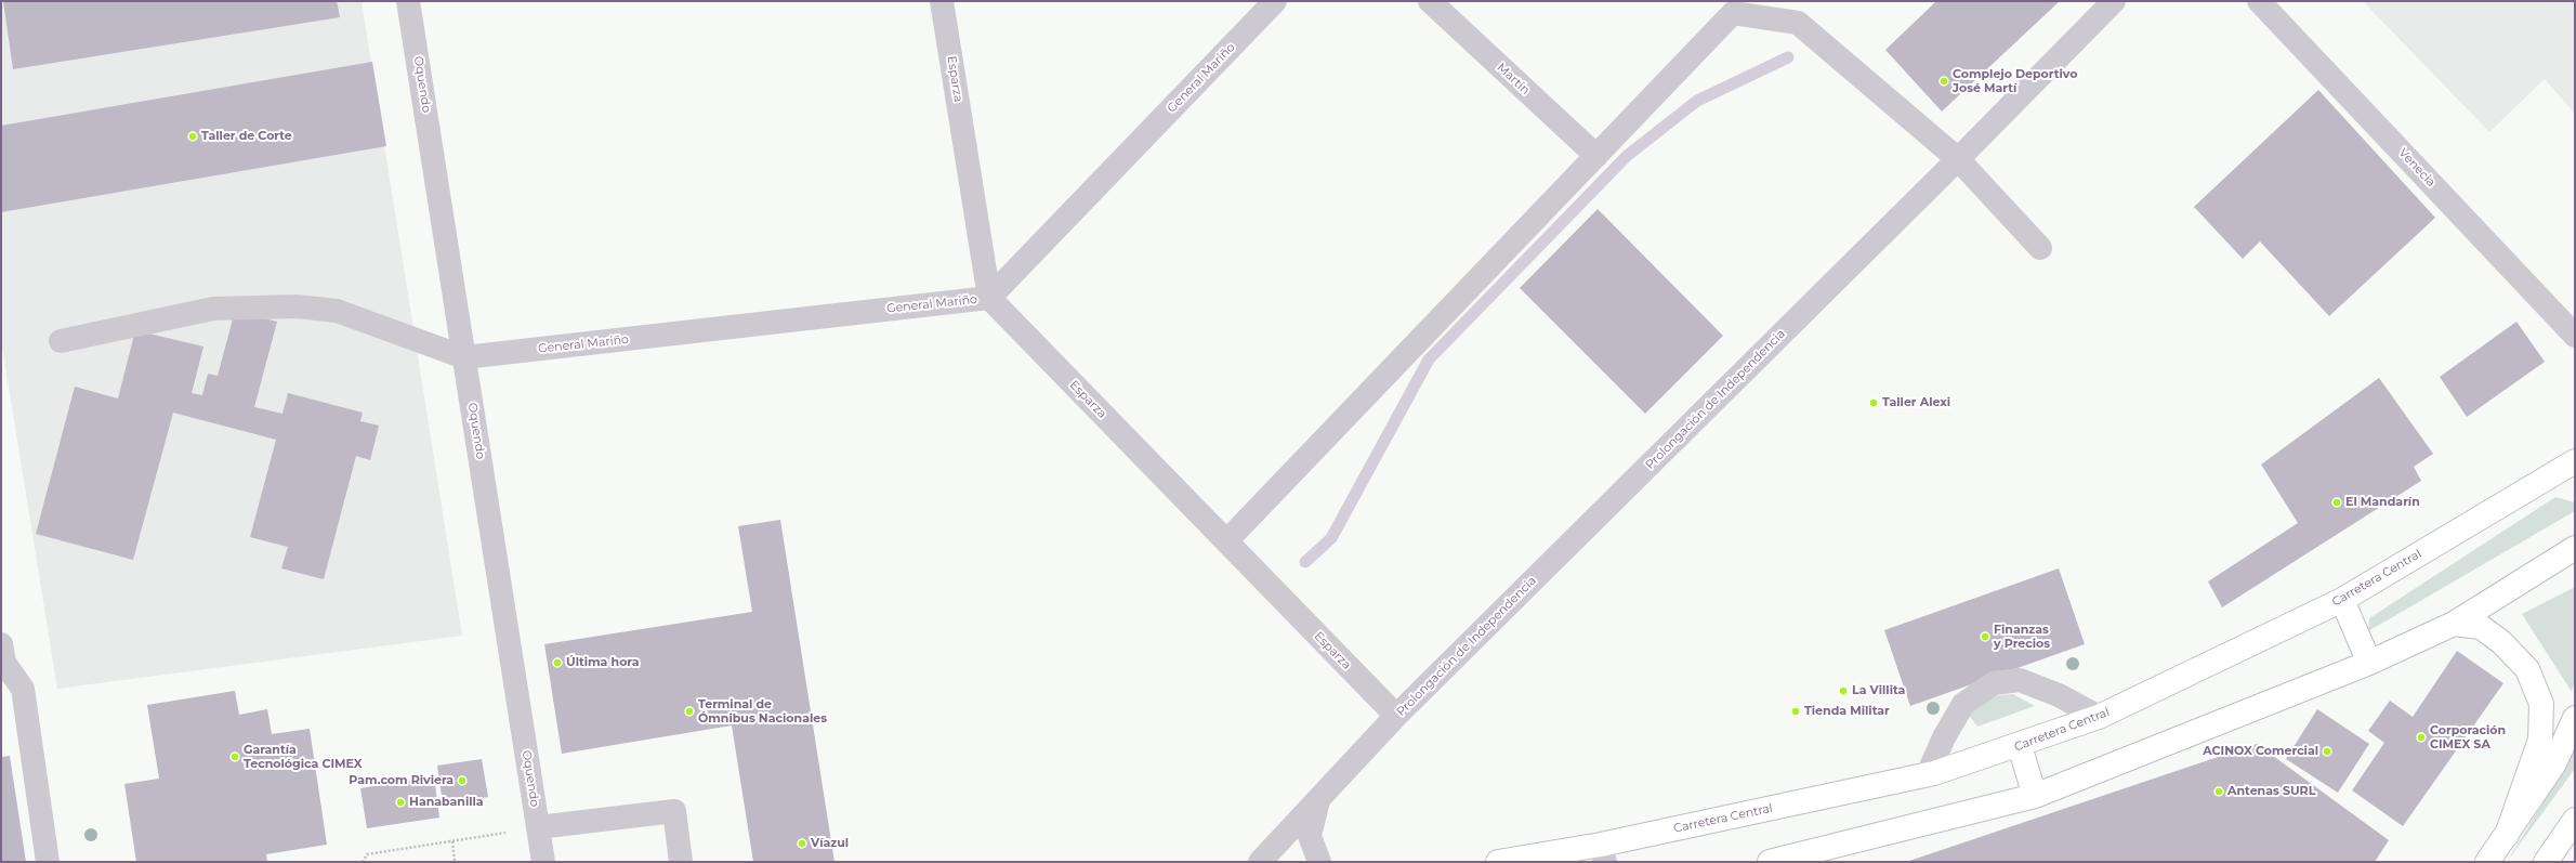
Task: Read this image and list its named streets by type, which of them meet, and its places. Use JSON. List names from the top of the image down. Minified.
{"streets":{"main road":["Carretera Central"],"street":["General Mariño","Esparza","Martín","Oquendo","Venecia","Prolongación de Independencia"]},"crossings":[["General Mariño","Esparza"],["General Mariño","Oquendo"],["Esparza","Prolongación de Independencia"]],"places":["Complejo Deportivo José Martí","Taller de Corte","Taller Alexi","El Mandarín","Finanzas y Precios","Última hora","La Villita","Terminal de Ómnibus Nacionales","Tienda Militar","Corporación CIMEX SA","ACINOX Comercial","Garantía Tecnológica CIMEX","Pam.com Riviera","Antenas SURL","Hanabanilla","Víazul"]}
